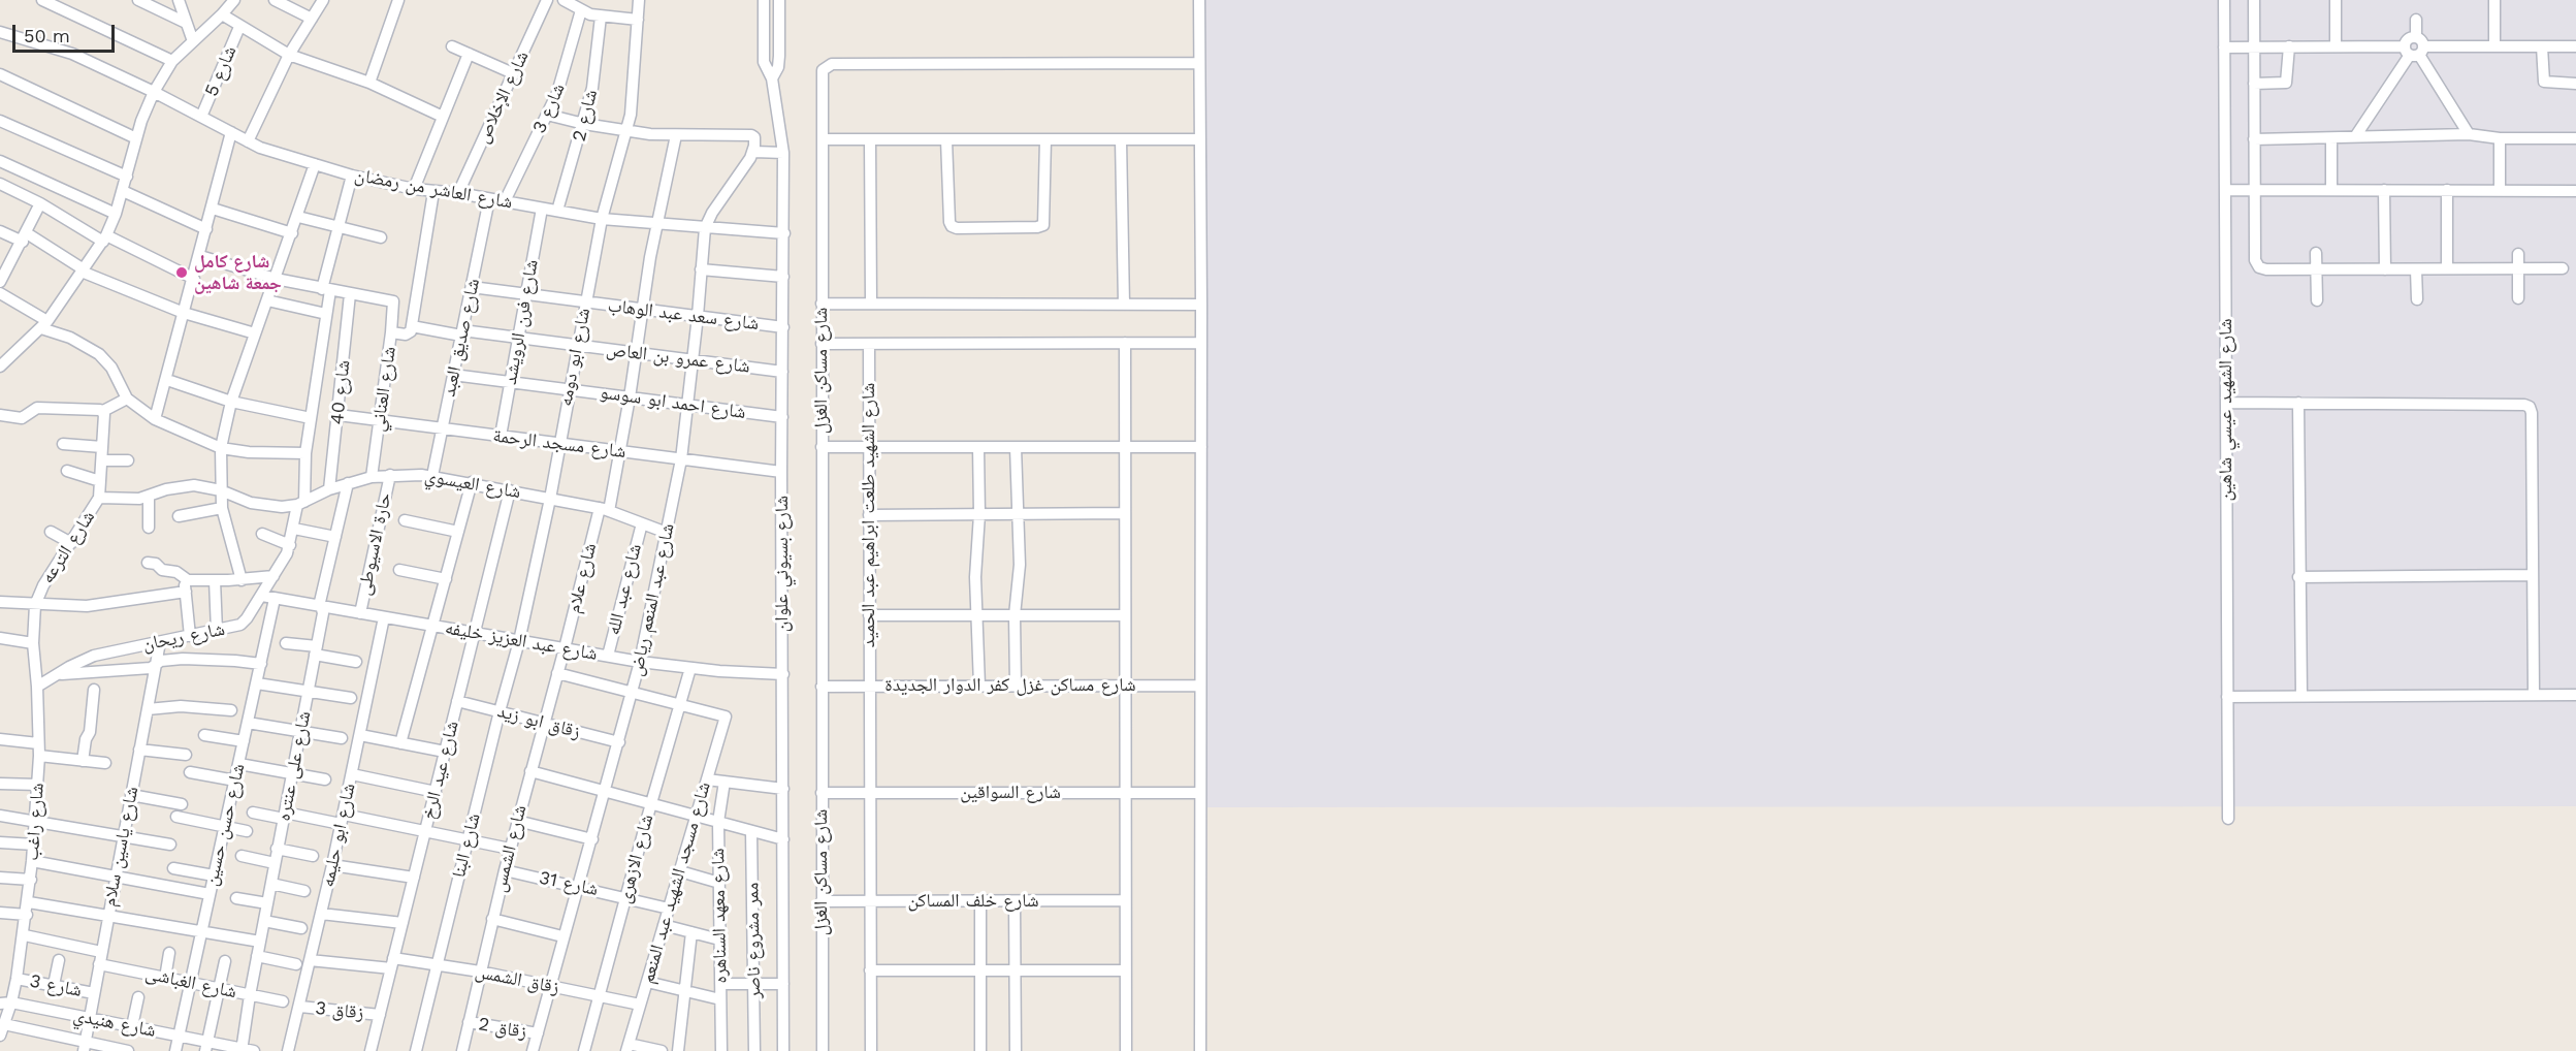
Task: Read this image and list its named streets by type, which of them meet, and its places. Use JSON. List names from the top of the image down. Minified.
{"streets":{"street":["شارع 5","شارع الإخلاص","شارع 3","شارع 2","شارع العاشر من رمضان","شارع سعد عبد الوهاب","شارع فرن الرويشد","شارع صديق العبد","شارع ابو دومه","شارع عمرو بن العاص","شارع مساكن الغزل","شارع العناني","شارع 40","شارع احمد ابو سوسو","شارع الشهيد عيسي شاهين","شارع مسجد الرحمة","شارع العيسوي","شارع الشهيد طلعت ابراهيم عبد الحميد","حارة الاسيوطى","شارع الترعه","شارع بسيوني علوان","شارع علام","شارع عبد الله","شارع عبد المنعم رياض","شارع ريحان","شارع عبد العزيز خليفه","شارع مساكن غزل كفر الدوار الجديدة","زقاق ابو زيد","شارع على عنتره","شارع عيد الرخ","شارع السواقين","شارع راغب","شارع حسن حسين","شارع ابو حليمه","شارع البنا","شارع ياسين سلام","شارع الشمس","شارع الازهرى","شارع مسجد الشهيد عبد المنعم","شارع 31","شارع خلف المساكن","شارع معهد السناهره","ممر مشروع ناصر","زقاق الشمس","شارع الغباشى","زقاق 3","شارع هنيدي","زقاق 2"]},"crossings":[["شارع 5","شارع العاشر من رمضان"],["شارع الإخلاص","شارع العاشر من رمضان"],["شارع 3","شارع العاشر من رمضان"],["شارع 3","شارع راغب"],["شارع 3","شارع ياسين سلام"],["شارع 2","شارع العاشر من رمضان"],["شارع العاشر من رمضان","شارع فرن الرويشد"],["شارع العاشر من رمضان","شارع صديق العبد"],["شارع العاشر من رمضان","شارع ابو دومه"],["شارع العاشر من رمضان","شارع بسيوني علوان"],["شارع العاشر من رمضان","شارع علام"],["شارع العاشر من رمضان","شارع عبد المنعم رياض"],["شارع العاشر من رمضان","شارع ريحان"],["شارع سعد عبد الوهاب","شارع فرن الرويشد"],["شارع سعد عبد الوهاب","شارع صديق العبد"],["شارع سعد عبد الوهاب","شارع ابو دومه"],["شارع سعد عبد الوهاب","شارع بسيوني علوان"],["شارع سعد عبد الوهاب","شارع علام"],["شارع سعد عبد الوهاب","شارع عبد المنعم رياض"],["شارع فرن الرويشد","شارع عمرو بن العاص"],["شارع فرن الرويشد","شارع احمد ابو سوسو"],["شارع فرن الرويشد","شارع مسجد الرحمة"],["شارع صديق العبد","شارع عمرو بن العاص"],["شارع صديق العبد","شارع احمد ابو سوسو"],["شارع صديق العبد","شارع مسجد الرحمة"],["شارع صديق العبد","شارع العيسوي"],["شارع ابو دومه","شارع عمرو بن العاص"],["شارع ابو دومه","شارع احمد ابو سوسو"],["شارع ابو دومه","شارع مسجد الرحمة"],["شارع ابو دومه","شارع العيسوي"],["شارع ابو دومه","شارع عبد العزيز خليفه"],["شارع ابو دومه","شارع البنا"],["شارع عمرو بن العاص","شارع بسيوني علوان"],["شارع عمرو بن العاص","شارع علام"],["شارع عمرو بن العاص","شارع عبد المنعم رياض"],["شارع مساكن الغزل","شارع مساكن غزل كفر الدوار الجديدة"],["شارع مساكن الغزل","شارع السواقين"],["شارع مساكن الغزل","شارع خلف المساكن"],["شارع العناني","شارع 40"],["شارع العناني","شارع مسجد الرحمة"],["شارع العناني","شارع العيسوي"],["شارع 40","شارع مسجد الرحمة"],["شارع 40","شارع العيسوي"],["شارع احمد ابو سوسو","شارع بسيوني علوان"],["شارع احمد ابو سوسو","شارع علام"],["شارع احمد ابو سوسو","شارع عبد المنعم رياض"],["شارع مسجد الرحمة","شارع بسيوني علوان"],["شارع مسجد الرحمة","شارع علام"],["شارع مسجد الرحمة","شارع عبد المنعم رياض"],["شارع العيسوي","حارة الاسيوطى"],["شارع العيسوي","شارع الترعه"],["شارع العيسوي","شارع علام"],["شارع العيسوي","شارع عبد الله"],["شارع العيسوي","شارع عبد المنعم رياض"],["شارع العيسوي","شارع ريحان"],["شارع العيسوي","شارع على عنتره"],["شارع العيسوي","شارع عيد الرخ"],["شارع الشهيد طلعت ابراهيم عبد الحميد","شارع مساكن غزل كفر الدوار الجديدة"],["شارع الشهيد طلعت ابراهيم عبد الحميد","شارع السواقين"],["شارع الشهيد طلعت ابراهيم عبد الحميد","شارع خلف المساكن"],["حارة الاسيوطى","شارع عبد العزيز خليفه"],["شارع الترعه","شارع راغب"],["شارع بسيوني علوان","شارع عبد العزيز خليفه"],["شارع علام","شارع عبد العزيز خليفه"],["شارع علام","شارع الشمس"],["شارع عبد الله","شارع عبد العزيز خليفه"],["شارع عبد المنعم رياض","شارع عبد العزيز خليفه"],["شارع عبد المنعم رياض","زقاق ابو زيد"],["شارع عبد المنعم رياض","شارع 31"],["شارع عبد المنعم رياض","زقاق الشمس"],["شارع عبد المنعم رياض","زقاق 2"],["شارع ريحان","شارع عبد العزيز خليفه"],["شارع ريحان","شارع راغب"],["شارع ريحان","شارع ياسين سلام"],["شارع عبد العزيز خليفه","شارع على عنتره"],["شارع عبد العزيز خليفه","شارع عيد الرخ"],["شارع عبد العزيز خليفه","شارع حسن حسين"],["شارع عبد العزيز خليفه","شارع ابو حليمه"],["شارع عبد العزيز خليفه","شارع البنا"],["شارع عبد العزيز خليفه","شارع الشمس"],["شارع عبد العزيز خليفه","شارع الازهرى"],["زقاق ابو زيد","شارع عيد الرخ"],["زقاق ابو زيد","شارع البنا"],["زقاق ابو زيد","شارع الشمس"],["شارع على عنتره","شارع الغباشى"],["شارع على عنتره","شارع هنيدي"],["شارع عيد الرخ","زقاق الشمس"],["شارع عيد الرخ","زقاق 3"],["شارع راغب","شارع هنيدي"],["شارع حسن حسين","شارع الغباشى"],["شارع حسن حسين","شارع هنيدي"],["شارع ابو حليمه","زقاق الشمس"],["شارع ابو حليمه","زقاق 3"],["شارع البنا","زقاق الشمس"],["شارع ياسين سلام","شارع الغباشى"],["شارع ياسين سلام","شارع هنيدي"],["شارع الشمس","شارع 31"],["شارع الشمس","زقاق الشمس"],["شارع الشمس","زقاق 2"],["شارع الازهرى","شارع مسجد الشهيد عبد المنعم"],["شارع الازهرى","شارع 31"],["شارع الازهرى","زقاق الشمس"],["شارع مسجد الشهيد عبد المنعم","شارع 31"],["شارع مسجد الشهيد عبد المنعم","زقاق الشمس"]],"places":["شارع كامل جمعة شاهين"],"scale_bar":"50 m"}
